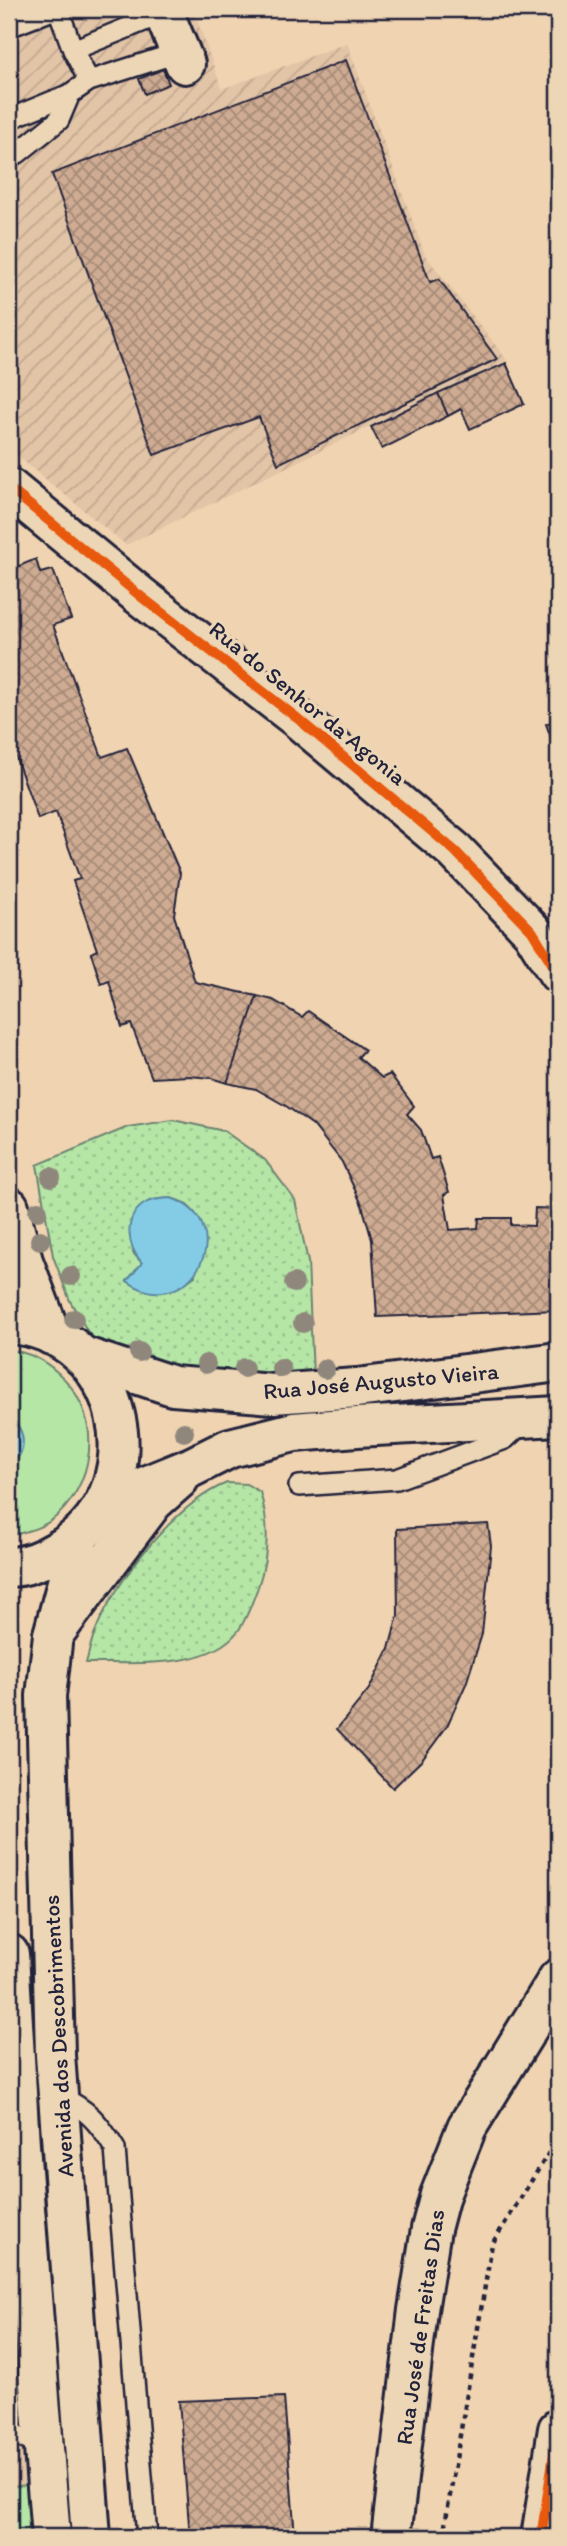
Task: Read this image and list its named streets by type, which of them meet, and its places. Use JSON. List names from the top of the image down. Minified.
{"streets":{"main road":["Rua do Senhor da Agonia","Rua José Augusto Vieira","Avenida dos Descobrimentos","Rua José de Freitas Dias"]}}
